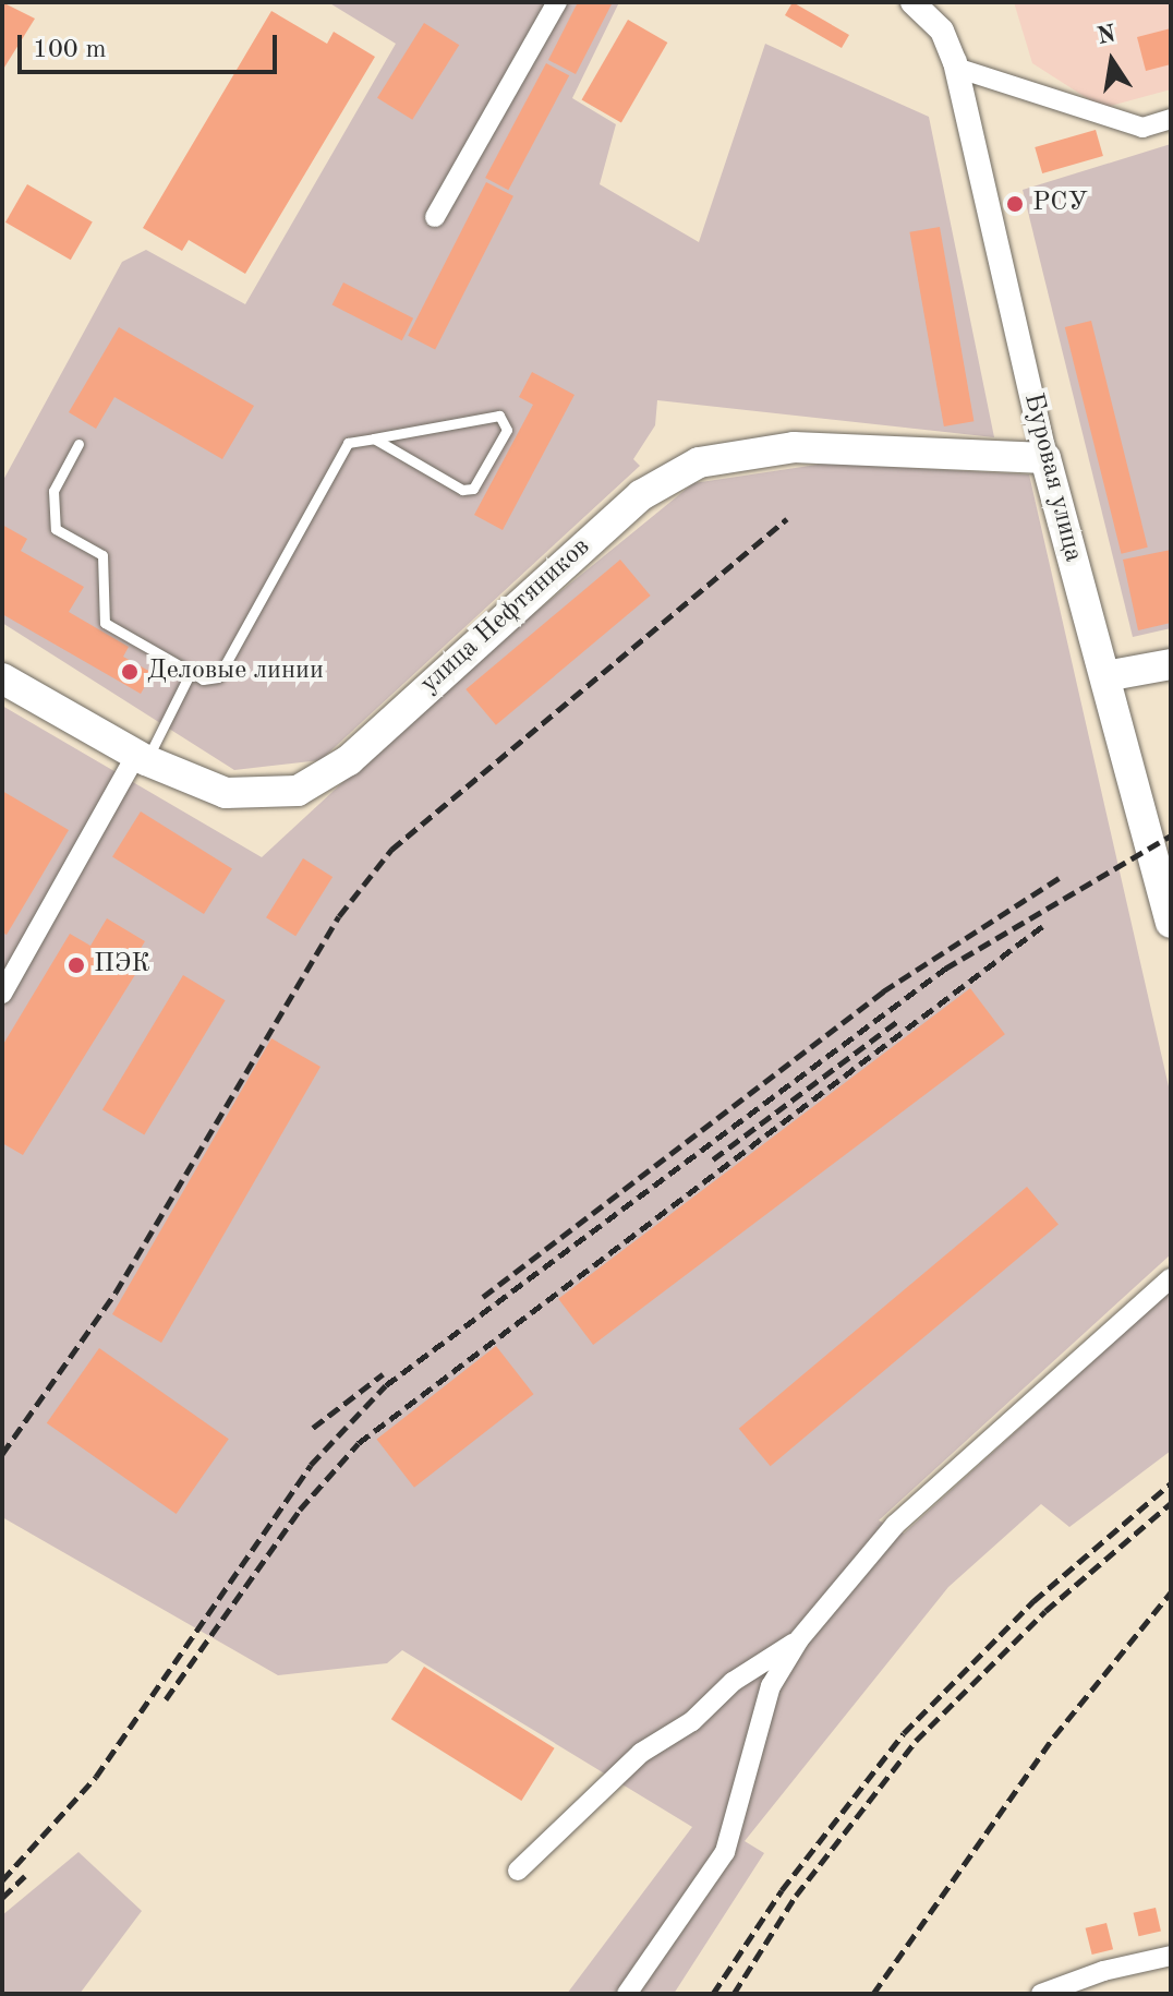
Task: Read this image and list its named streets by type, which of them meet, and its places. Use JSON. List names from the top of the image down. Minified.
{"streets":{"main road":["Буровая улица","улица Нефтяников"]},"crossings":[["Буровая улица","улица Нефтяников"]],"places":["РСУ","Деловые линии","ПЭК"],"scale_bar":"100 m","north":"top"}
